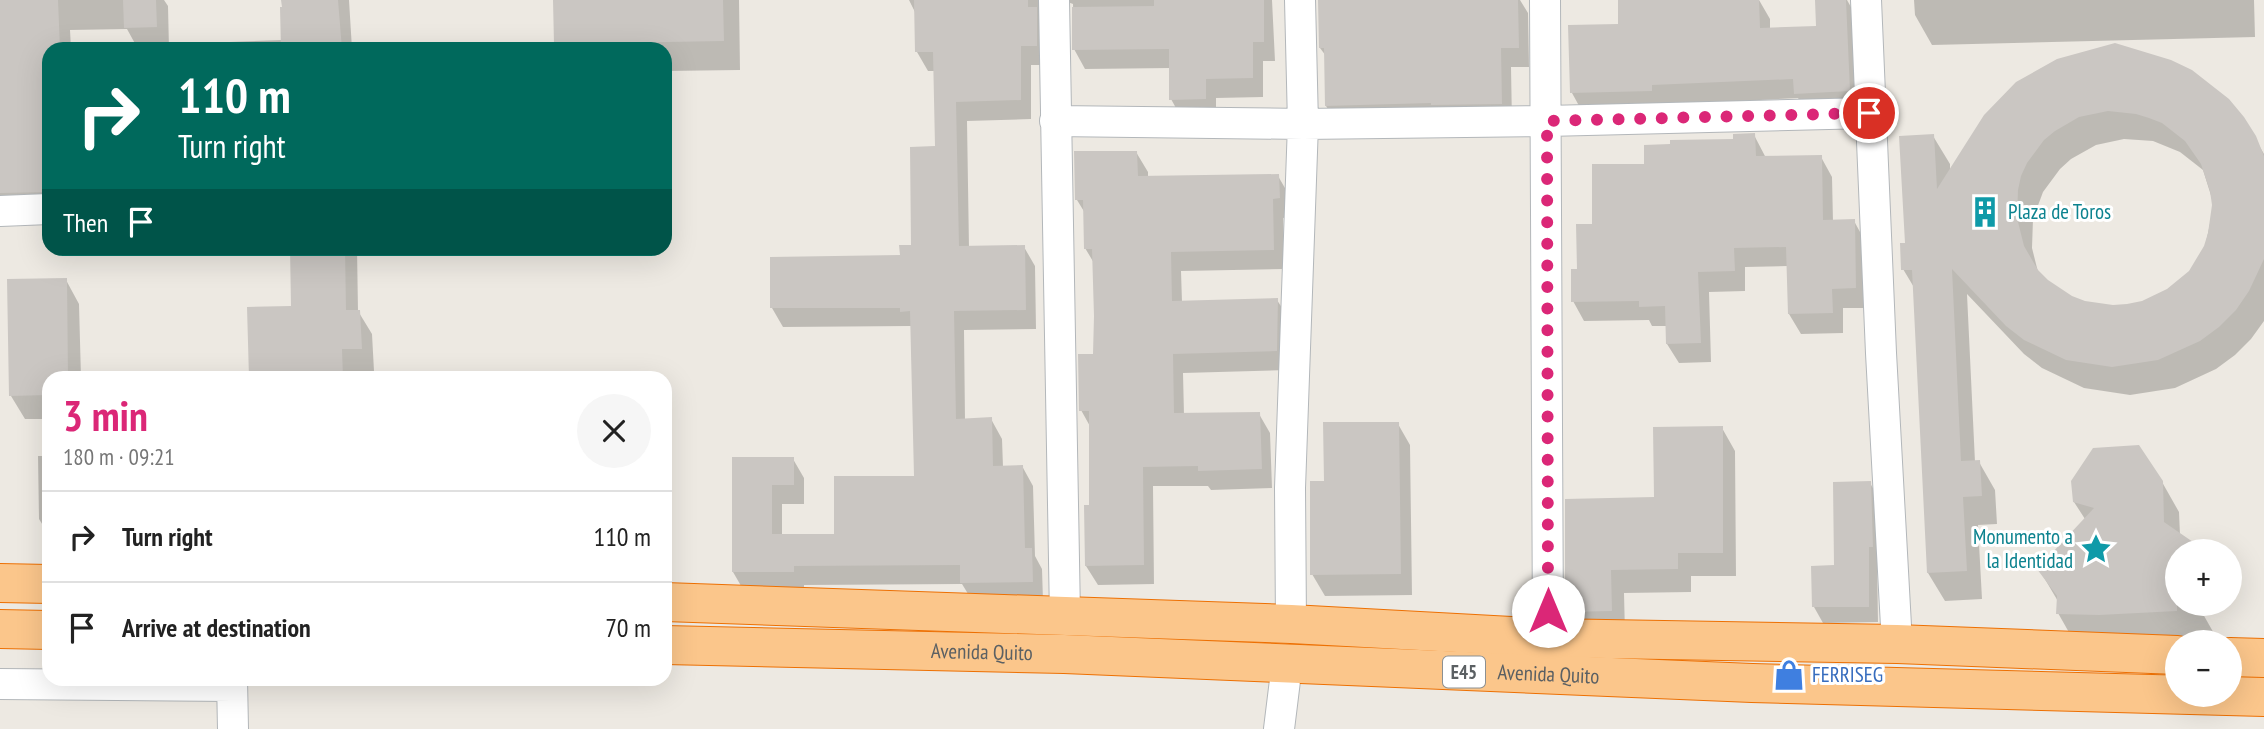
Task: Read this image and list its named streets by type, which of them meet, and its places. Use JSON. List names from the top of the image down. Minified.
{"streets":{"highway":["Avenida Quito","E45"]},"places":{"building":["Plaza de Toros"],"place":["Monumento a la Identidad"],"shop":["FERRISEG"]},"page":{"turn":["110 m","Turn right"],"then":"Then","heading":["3 min","180 m · 09:21"],"list":[{"name":"Turn right","value":"110 m"},{"name":"Arrive at destination","value":"70 m"}],"map_buttons":["+","−"]}}
